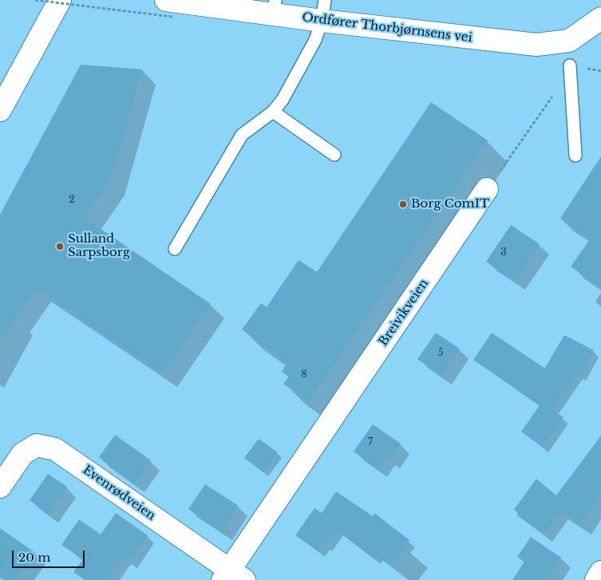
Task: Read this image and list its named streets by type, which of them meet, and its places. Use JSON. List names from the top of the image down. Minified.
{"streets":{"street":["Ordfører Thorbjørnsens vei","Breivikveien","Evenrødveien"]},"crossings":[["Breivikveien","Evenrødveien"]],"places":["Borg ComIT","Sulland Sarpsborg"],"house_numbers":["2","3","5","8","7"],"scale_bar":"20 m"}
